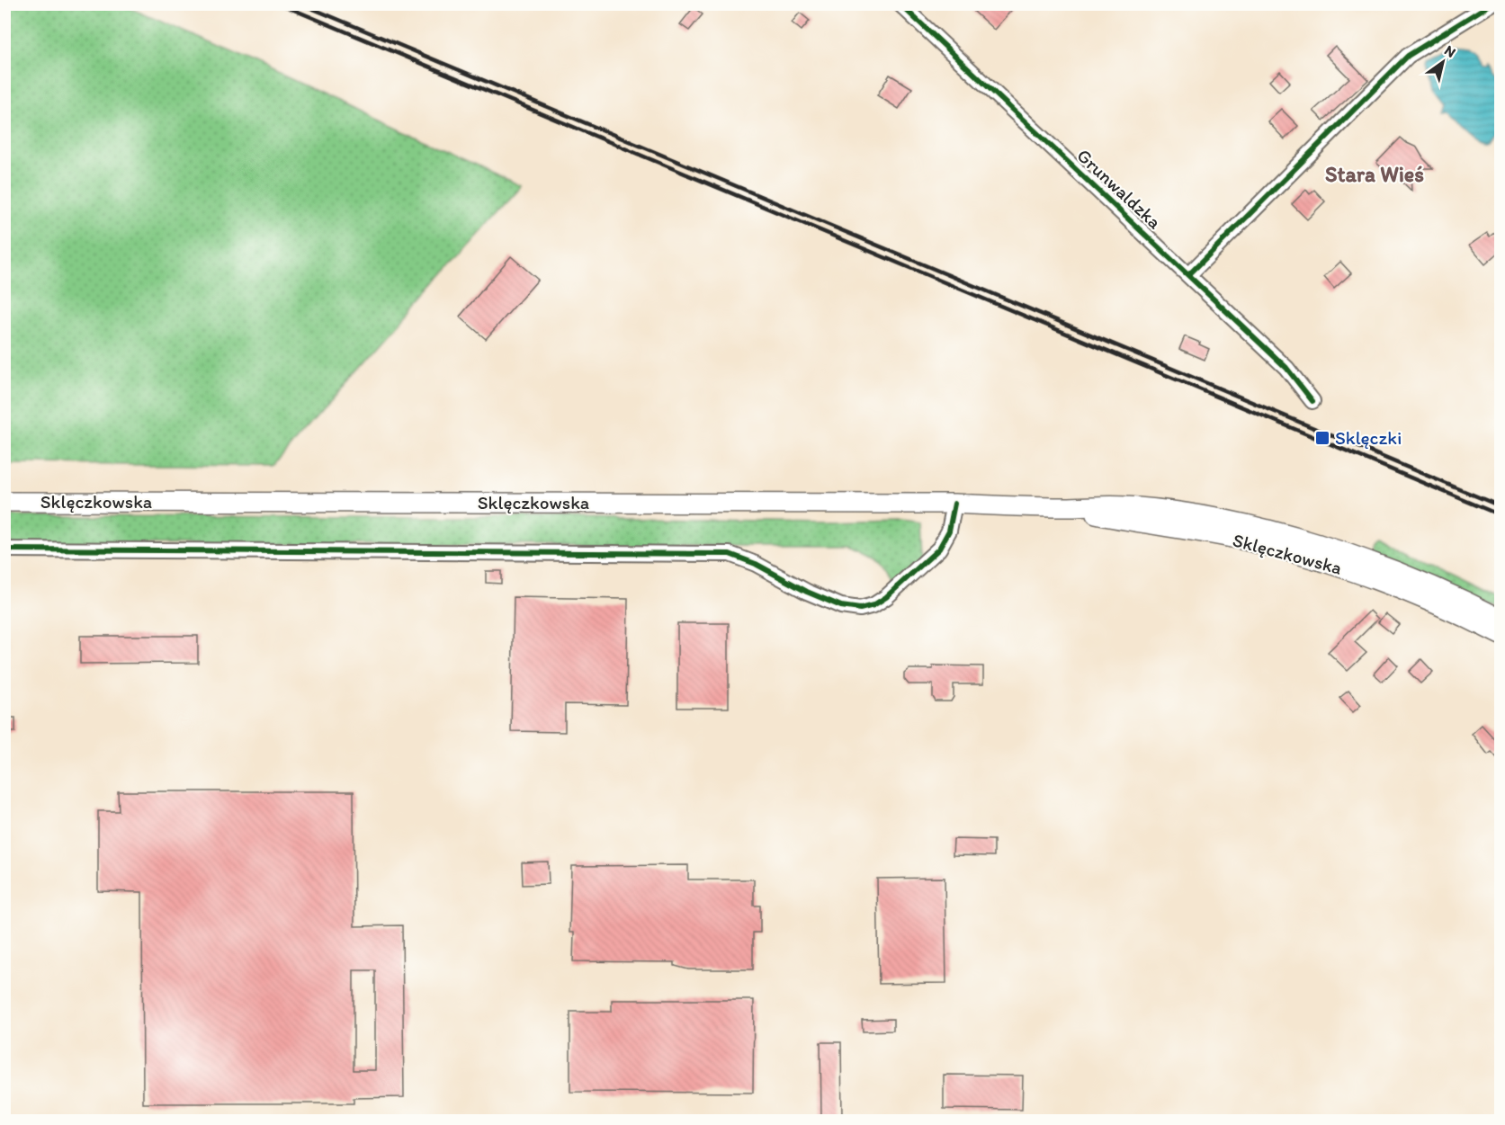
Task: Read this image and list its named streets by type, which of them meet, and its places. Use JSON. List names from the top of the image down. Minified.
{"streets":{"main road":["Sklęczkowska"],"street":["Grunwaldzka"]},"districts":["Stara Wieś"],"places":{"transit":["Sklęczki"]},"north":"top right"}
